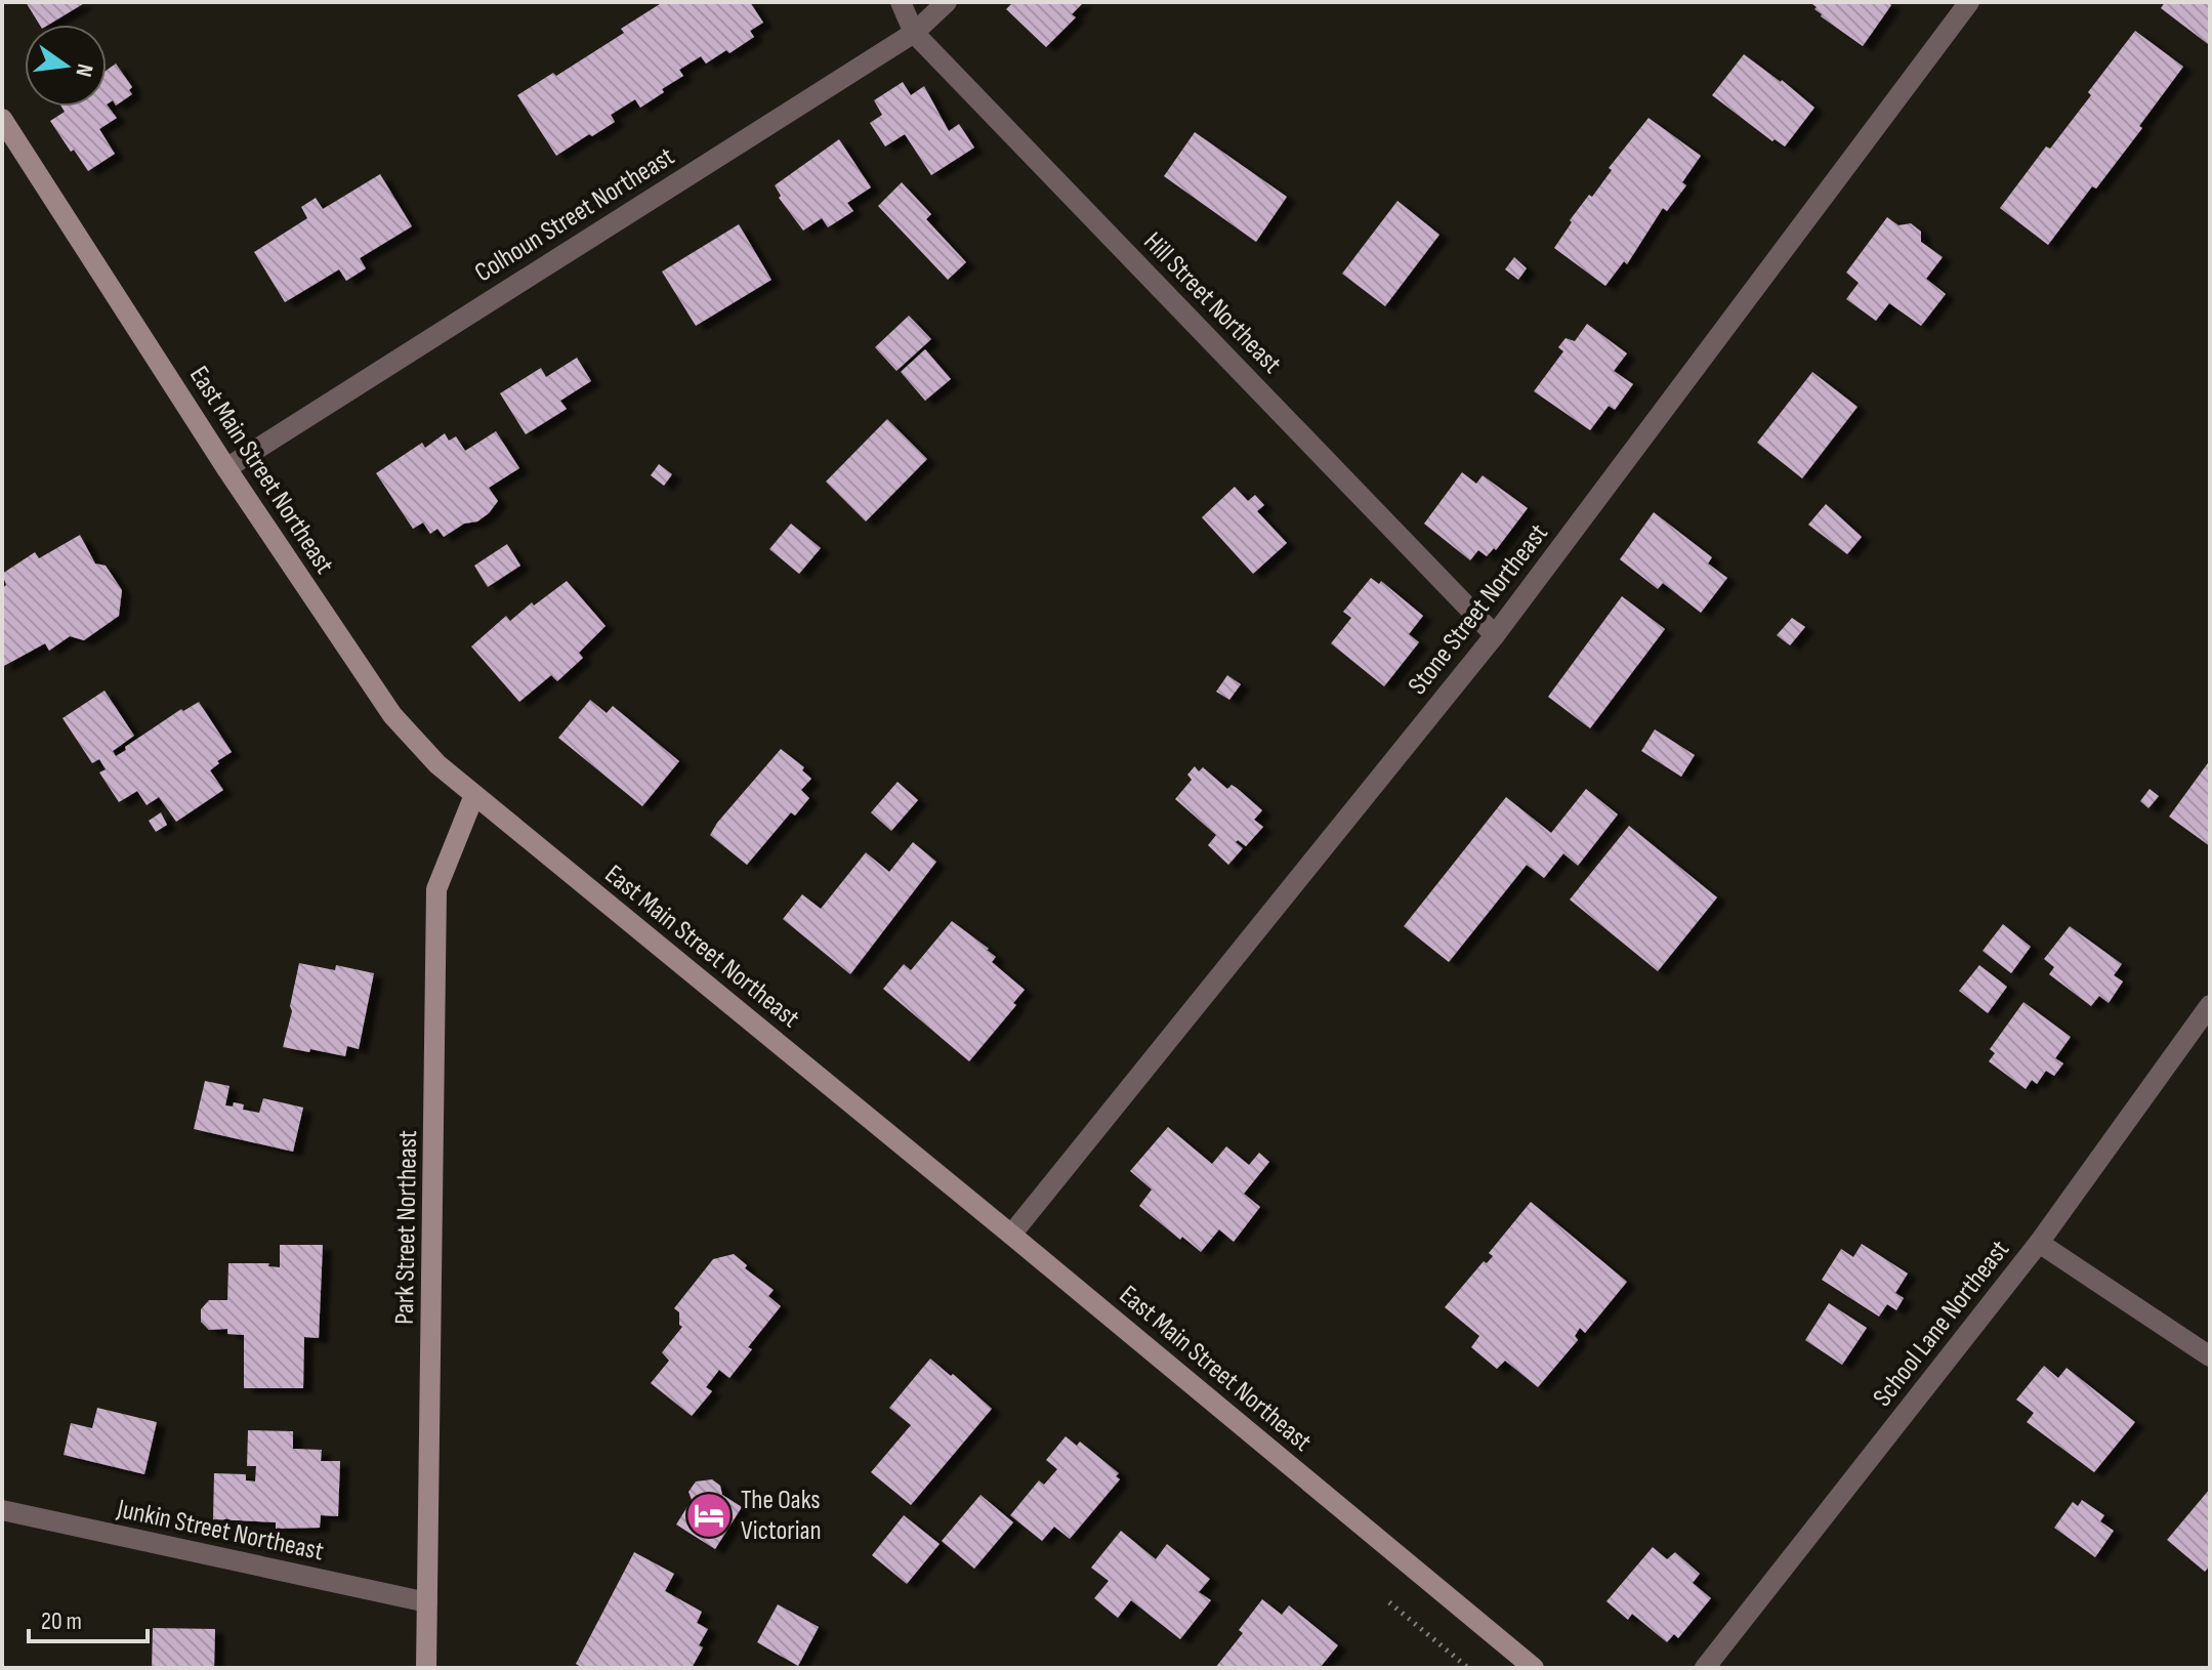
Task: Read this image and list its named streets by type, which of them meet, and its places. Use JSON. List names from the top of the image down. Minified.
{"streets":{"street":["Colhoun Street Northeast","Hill Street Northeast","East Main Street Northeast","Stone Street Northeast","Park Street Northeast","School Lane Northeast","Junkin Street Northeast"]},"crossings":[["Colhoun Street Northeast","Hill Street Northeast"],["Colhoun Street Northeast","East Main Street Northeast"],["Hill Street Northeast","Stone Street Northeast"],["East Main Street Northeast","Stone Street Northeast"],["East Main Street Northeast","Park Street Northeast"],["Park Street Northeast","Junkin Street Northeast"]],"places":{"hotel":["The Oaks Victorian"]},"scale_bar":"20 m","north":"right"}
